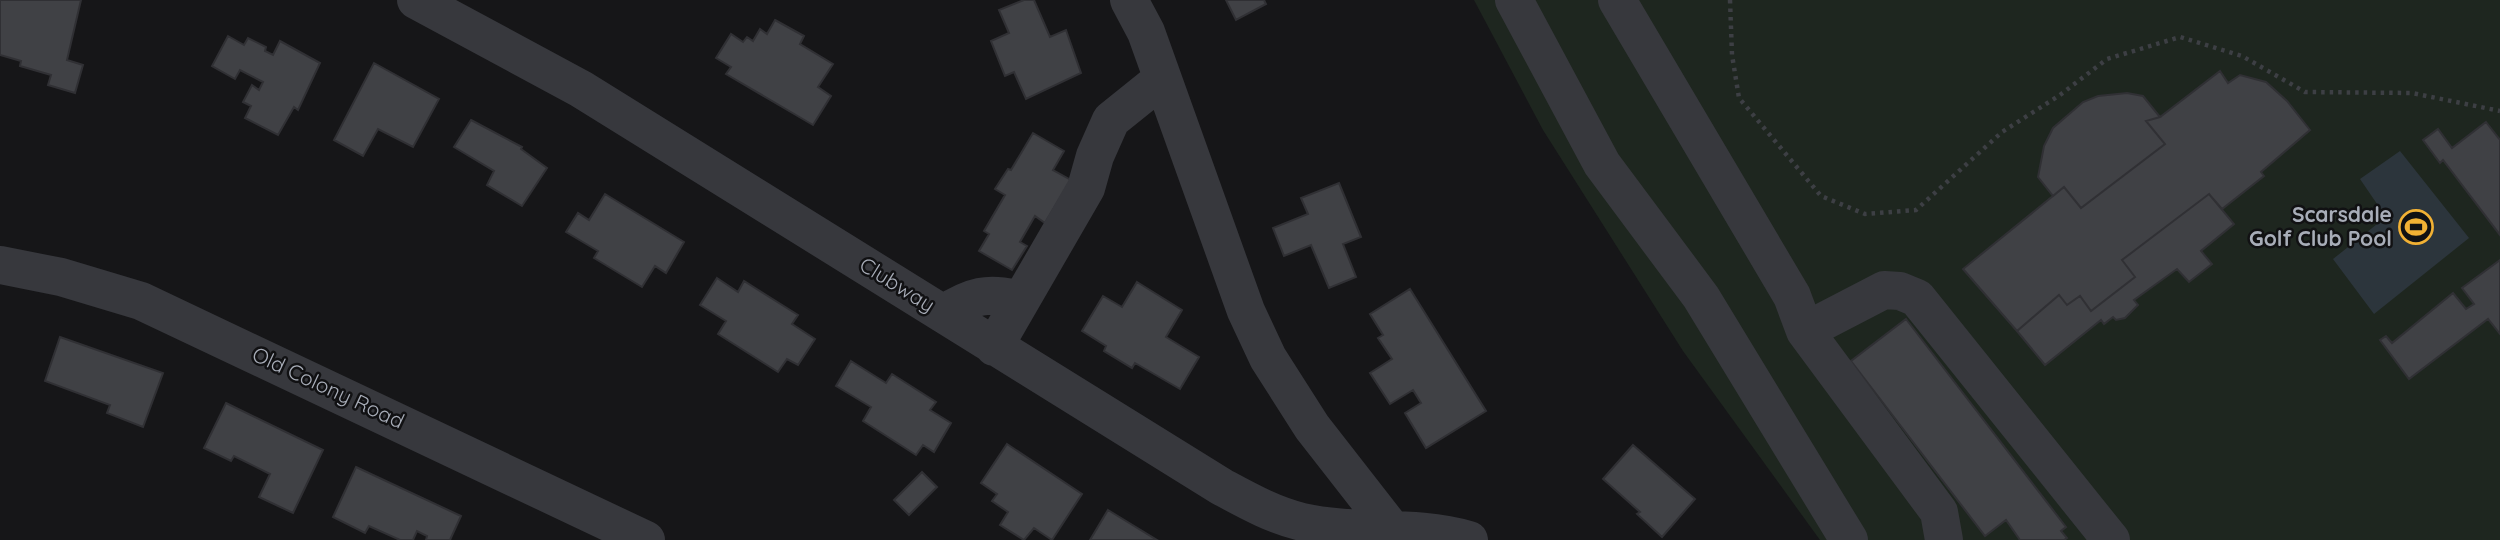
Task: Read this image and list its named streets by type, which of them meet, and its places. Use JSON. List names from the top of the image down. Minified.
{"streets":{"street":["Clubway","Old Colony Road"]},"places":{"sports":["Scarsdale Golf Club Pool"]}}
